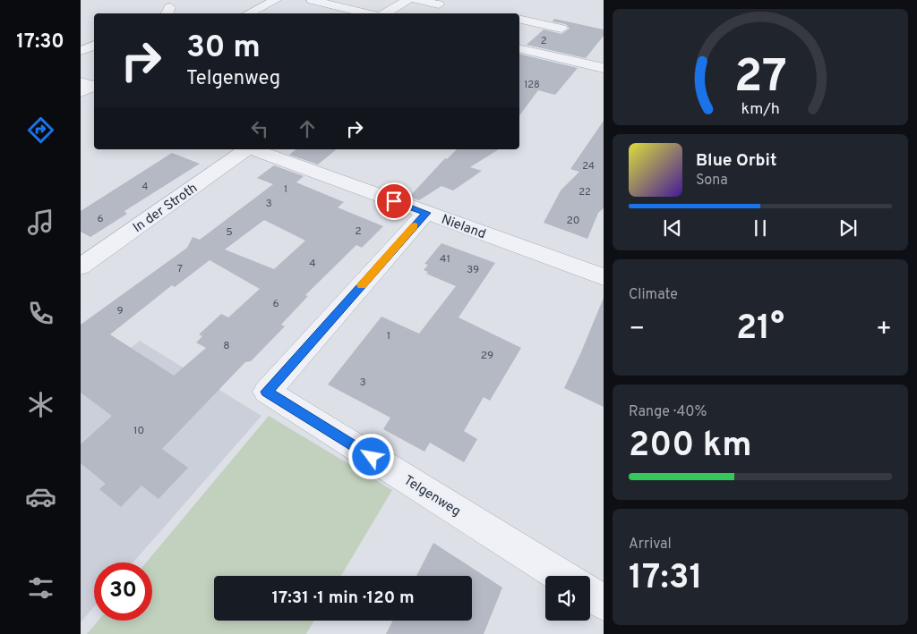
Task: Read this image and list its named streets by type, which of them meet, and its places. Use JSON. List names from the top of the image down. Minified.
{"streets":{"street":["In der Stroth","Nieland","Telgenweg"]},"crossings":[["Nieland","Telgenweg"]],"house_numbers":["2","128","24","4","1","22","3","6","20","2","5","41","4","7","39","6","9","1","8","29","3","10"],"page":{"tabs":"17:30","turn":["30 m","Telgenweg"],"song":["Blue Orbit","Sona"],"tile":["Climate",["Range · 40%","200 km"],["Arrival","17:31"]],"heat":["−","21°","+"],"limit":"30","trip":"17:31 · 1 min · 120 m","gauge":["27","km/h"]}}
